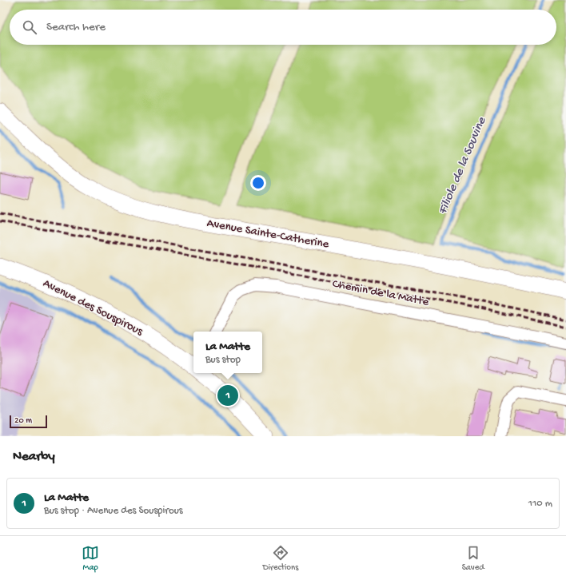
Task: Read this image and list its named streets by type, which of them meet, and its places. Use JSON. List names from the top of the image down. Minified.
{"streets":{"main road":["Avenue Sainte-Catherine","Avenue des Souspirous"],"street":["Chemin de la Matte"]},"water":["Filiole de la Souvine"],"scale_bar":"20 m","page":{"search":"Search here","popup":["La Matte","Bus stop"],"pins":"1","scale":"20 m","heading":"Nearby","list":[{"mark":"1","name":"La Matte","note":"Bus stop · Avenue des Souspirous","value":"110 m"}],"nav":["Map","Directions","Saved"]}}
